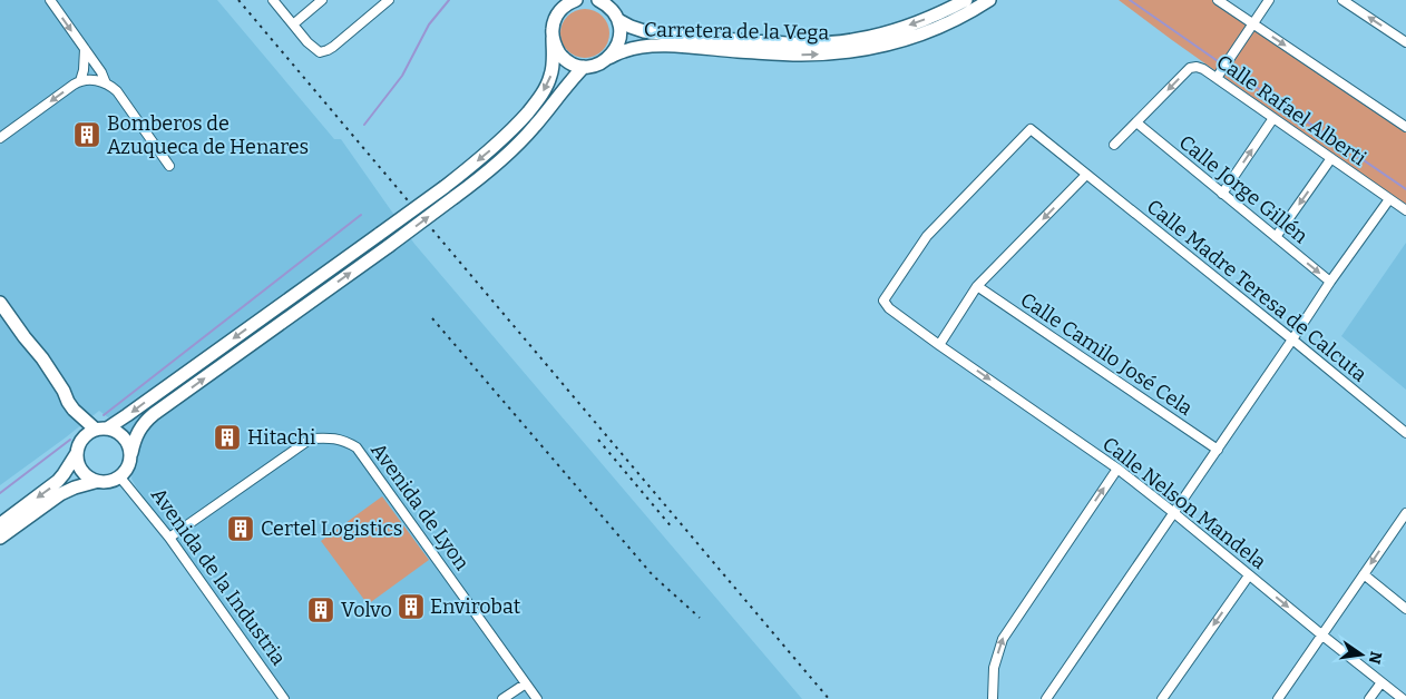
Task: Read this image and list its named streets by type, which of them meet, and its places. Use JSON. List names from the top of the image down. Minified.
{"streets":{"main road":["Carretera de la Vega"],"street":["Calle Rafael Alberti","Calle Jorge Gillén","Calle Madre Teresa de Calcuta","Calle Camilo José Cela","Calle Nelson Mandela","Avenida de Lyon","Avenida de la Industria"]},"crossings":[["Calle Rafael Alberti","Calle Jorge Gillén"],["Calle Madre Teresa de Calcuta","Calle Nelson Mandela"],["Avenida de Lyon","Avenida de la Industria"]],"one_way":["Calle Nelson Mandela"],"places":{"building":["Bomberos de Azuqueca de Henares","Hitachi","Certel Logistics","Envirobat","Volvo"]},"north":"right"}
